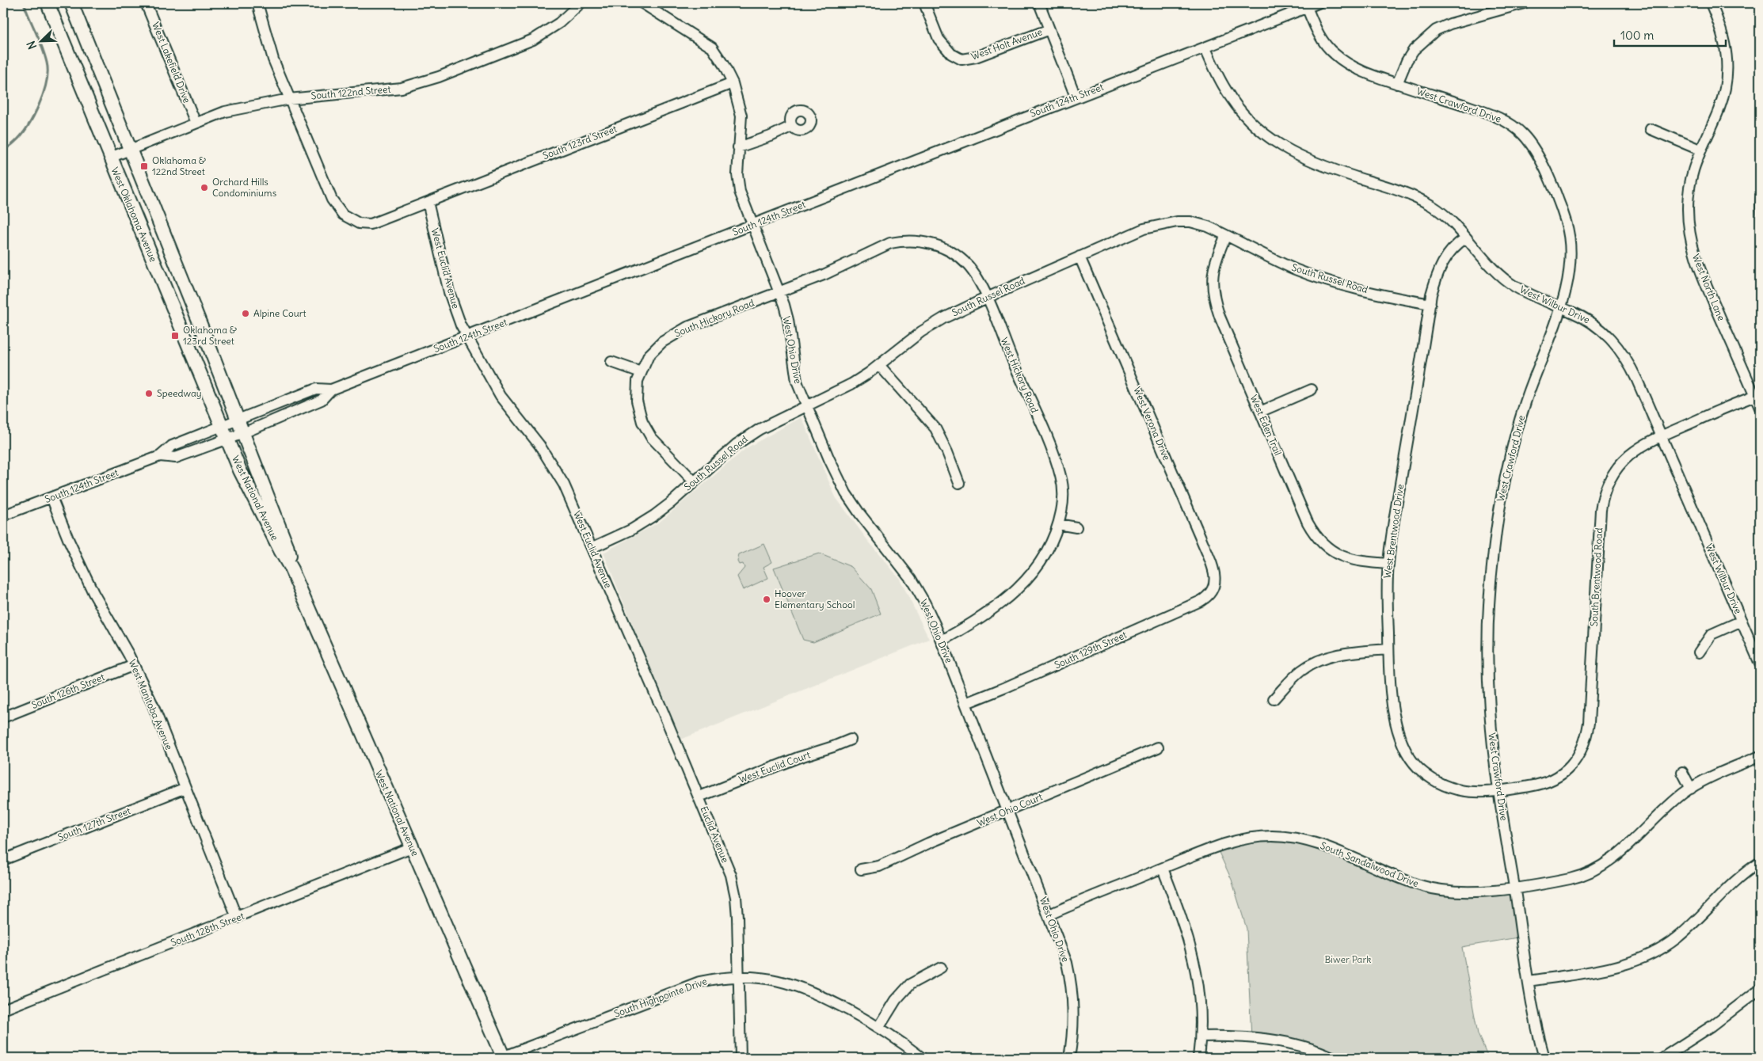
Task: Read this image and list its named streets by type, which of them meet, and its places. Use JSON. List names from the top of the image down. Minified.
{"streets":{"main road":["West Oklahoma Avenue","West National Avenue"],"street":["West Holt Avenue","West Lakefield Drive","South 122nd Street","South 124th Street","West Crawford Drive","South 123rd Street","West Euclid Avenue","South Russel Road","West North Lane","West Wilbur Drive","South Hickory Road","West Ohio Drive","West Hickory Road","West Verona Drive","West Eden Trail","West Brentwood Drive","South Brentwood Road","South 129th Street","South 126th Street","West Manitoba Avenue","West Euclid Court","West Ohio Court","South 127th Street","Euclid Avenue","South Sandalwood Drive","South 128th Street","South Highpointe Drive"]},"crossings":[["West Lakefield Drive","South 122nd Street"],["South 122nd Street","West Oklahoma Avenue"],["South 124th Street","West Crawford Drive"],["South 124th Street","West Oklahoma Avenue"],["South 124th Street","West Euclid Avenue"],["South 124th Street","West Wilbur Drive"],["South 124th Street","West Ohio Drive"],["South 124th Street","West National Avenue"],["South 124th Street","West Manitoba Avenue"],["West Crawford Drive","West Wilbur Drive"],["West Crawford Drive","West Brentwood Drive"],["West Crawford Drive","South Brentwood Road"],["West Crawford Drive","South Sandalwood Drive"],["South 123rd Street","West Euclid Avenue"],["South 123rd Street","West Ohio Drive"],["West Oklahoma Avenue","West National Avenue"],["West Euclid Avenue","South Russel Road"],["West Euclid Avenue","Euclid Avenue"],["South Russel Road","South Hickory Road"],["South Russel Road","West Ohio Drive"],["South Russel Road","West Hickory Road"],["South Russel Road","West Verona Drive"],["South Russel Road","West Eden Trail"],["South Russel Road","West Brentwood Drive"],["West North Lane","South Brentwood Road"],["West Wilbur Drive","West Brentwood Drive"],["West Wilbur Drive","South Brentwood Road"],["South Hickory Road","West Ohio Drive"],["South Hickory Road","West Hickory Road"],["West Ohio Drive","West Hickory Road"],["West Ohio Drive","South 129th Street"],["West Ohio Drive","West Ohio Court"],["West Ohio Drive","South Sandalwood Drive"],["West Verona Drive","South 129th Street"],["West Eden Trail","West Brentwood Drive"],["West National Avenue","South 128th Street"],["West National Avenue","South Highpointe Drive"],["West Brentwood Drive","South Brentwood Road"],["South 126th Street","West Manitoba Avenue"],["West Manitoba Avenue","South 127th Street"],["West Manitoba Avenue","South 128th Street"],["West Euclid Court","Euclid Avenue"],["Euclid Avenue","South Highpointe Drive"]],"parks":["Biwer Park"],"places":{"transit":["Oklahoma & 122nd Street","Oklahoma & 123rd Street"],"other":["Orchard Hills Condominiums","Alpine Court","Speedway","Hoover Elementary School"]},"scale_bar":"100 m","north":"bottom left"}
